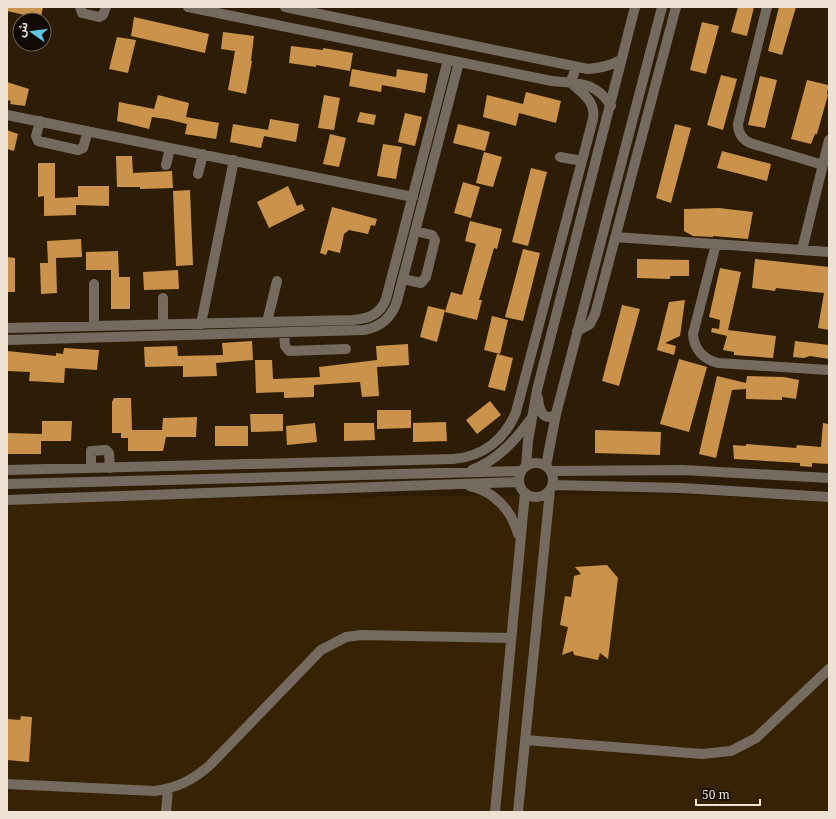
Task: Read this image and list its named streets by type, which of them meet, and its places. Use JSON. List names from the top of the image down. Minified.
{"scale_bar":"50 m","north":"left"}
